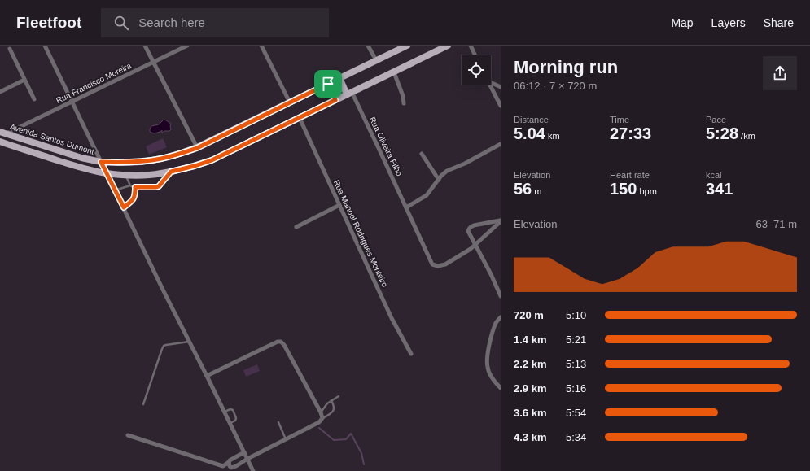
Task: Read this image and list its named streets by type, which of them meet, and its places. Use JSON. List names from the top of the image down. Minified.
{"streets":{"main road":["Avenida Santos Dumont"],"street":["Rua Francisco Moreira","Rua Oliveira Filho","Rua Manoel Rodrigues Monteiro"]},"crossings":[["Rua Francisco Moreira","Avenida Santos Dumont"]],"page":{"header":"Fleetfoot","search":"Search here","nav":["Map","Layers","Share"],"heading":["Morning run","06:12 · 7 × 720 m"],"stats":[["Distance","5.04 km"],["Time","27:33"],["Pace","5:28 /km"],["Elevation","56 m"],["Heart rate","150 bpm"],["kcal","341"]],"chart":["Elevation","63–71 m"],"list":[{"name":"720 m","note":"5:10"},{"name":"1.4 km","note":"5:21"},{"name":"2.2 km","note":"5:13"},{"name":"2.9 km","note":"5:16"},{"name":"3.6 km","note":"5:54"},{"name":"4.3 km","note":"5:34"}]}}
